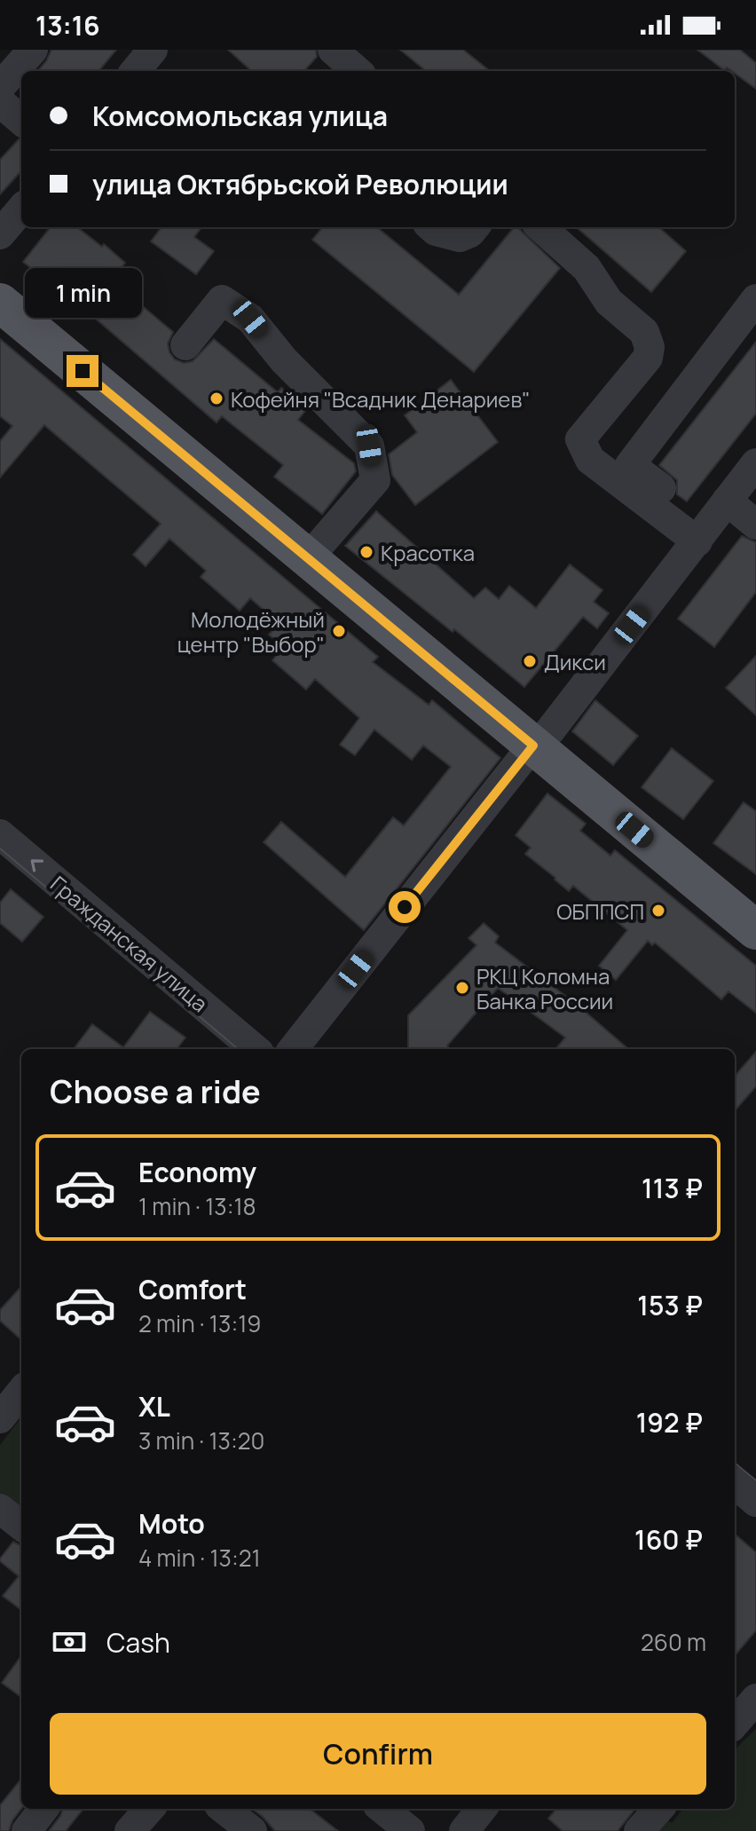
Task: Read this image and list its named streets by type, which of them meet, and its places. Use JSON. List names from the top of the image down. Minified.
{"streets":{"street":["Гражданская улица"]},"one_way":["Гражданская улица"],"places":["Кофейня \"Всадник Денариев\"","Красотка","Молодёжный центр \"Выбор\"","Дикси","ОБППСП","РКЦ Коломна Банка России"],"page":{"status":"13:16","banner":["Комсомольская улица","улица Октябрьской Революции"],"bubble":"1 min","heading":"Choose a ride","list":[{"name":"Economy","note":"1 min · 13:18","value":"113 ₽"},{"name":"Comfort","note":"2 min · 13:19","value":"153 ₽"},{"name":"XL","note":"3 min · 13:20","value":"192 ₽"},{"name":"Moto","note":"4 min · 13:21","value":"160 ₽"}],"pay":["Cash","260 m"],"buttons":"Confirm"}}
